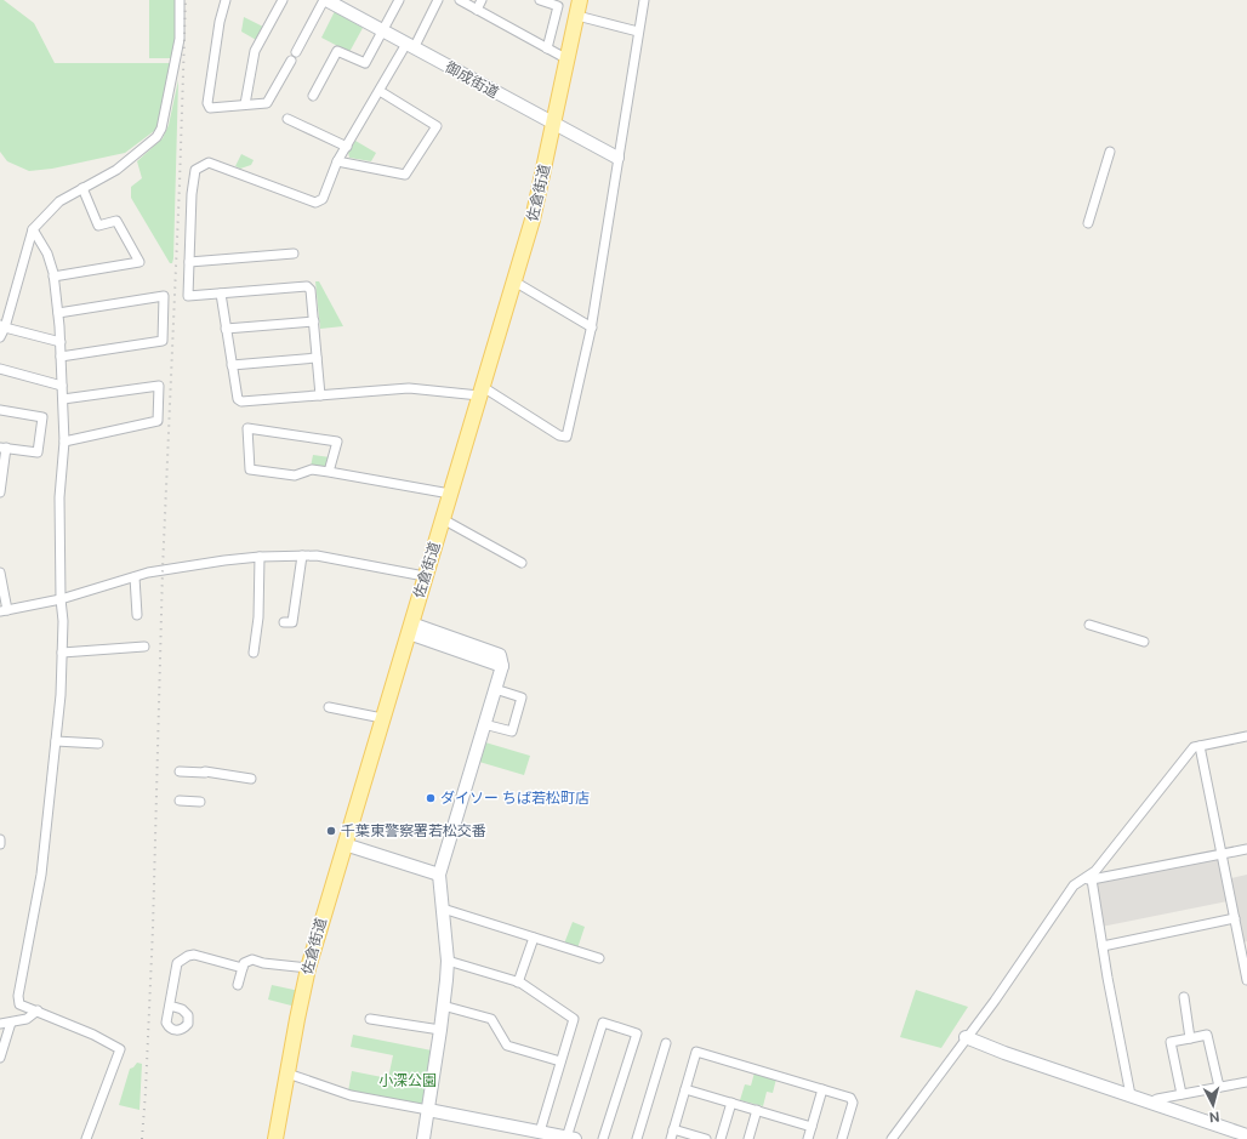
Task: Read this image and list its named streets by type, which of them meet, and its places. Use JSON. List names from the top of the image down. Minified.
{"streets":{"main road":["佐倉街道"],"street":["御成街道"]},"crossings":[["御成街道","佐倉街道"]],"parks":["小深公園"],"places":["ダイソー ちば若松町店","千葉東警察署若松交番"],"north":"bottom"}
